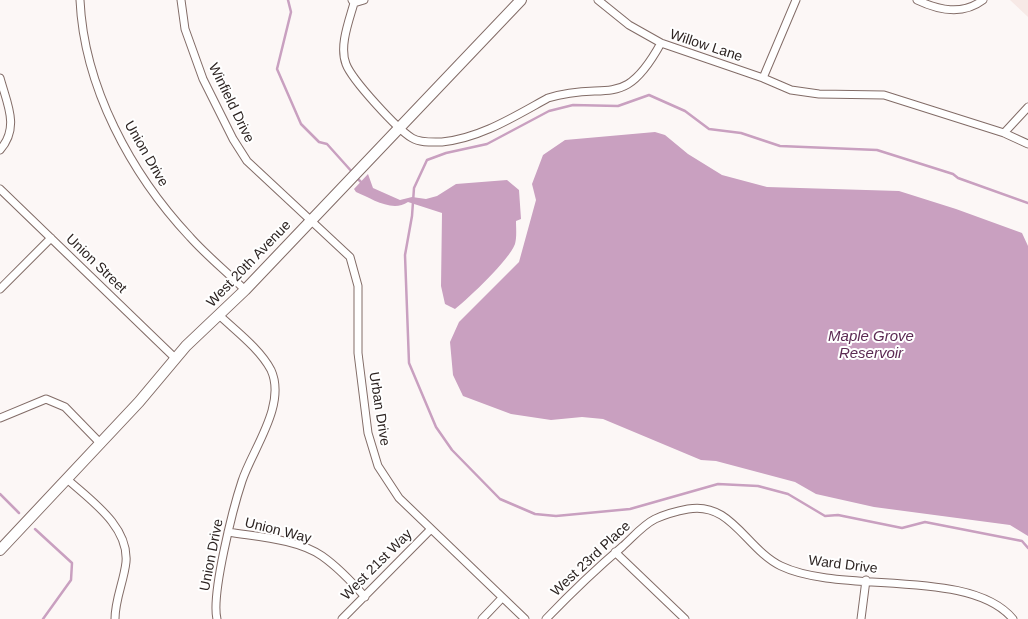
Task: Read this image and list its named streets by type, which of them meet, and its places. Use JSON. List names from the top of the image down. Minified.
{"streets":{"street":["Willow Lane","Winfield Drive","Union Drive","Union Street","West 20th Avenue","Urban Drive","Union Way","West 23rd Place","West 21st Way","Ward Drive"]},"crossings":[["Willow Lane","West 20th Avenue"],["Winfield Drive","West 20th Avenue"],["Winfield Drive","Urban Drive"],["Union Drive","West 20th Avenue"],["Union Drive","Union Way"],["Union Street","West 20th Avenue"],["West 20th Avenue","Urban Drive"],["Urban Drive","West 21st Way"],["Union Way","West 21st Way"],["West 23rd Place","Ward Drive"]],"water":["Maple Grove Reservoir"]}
